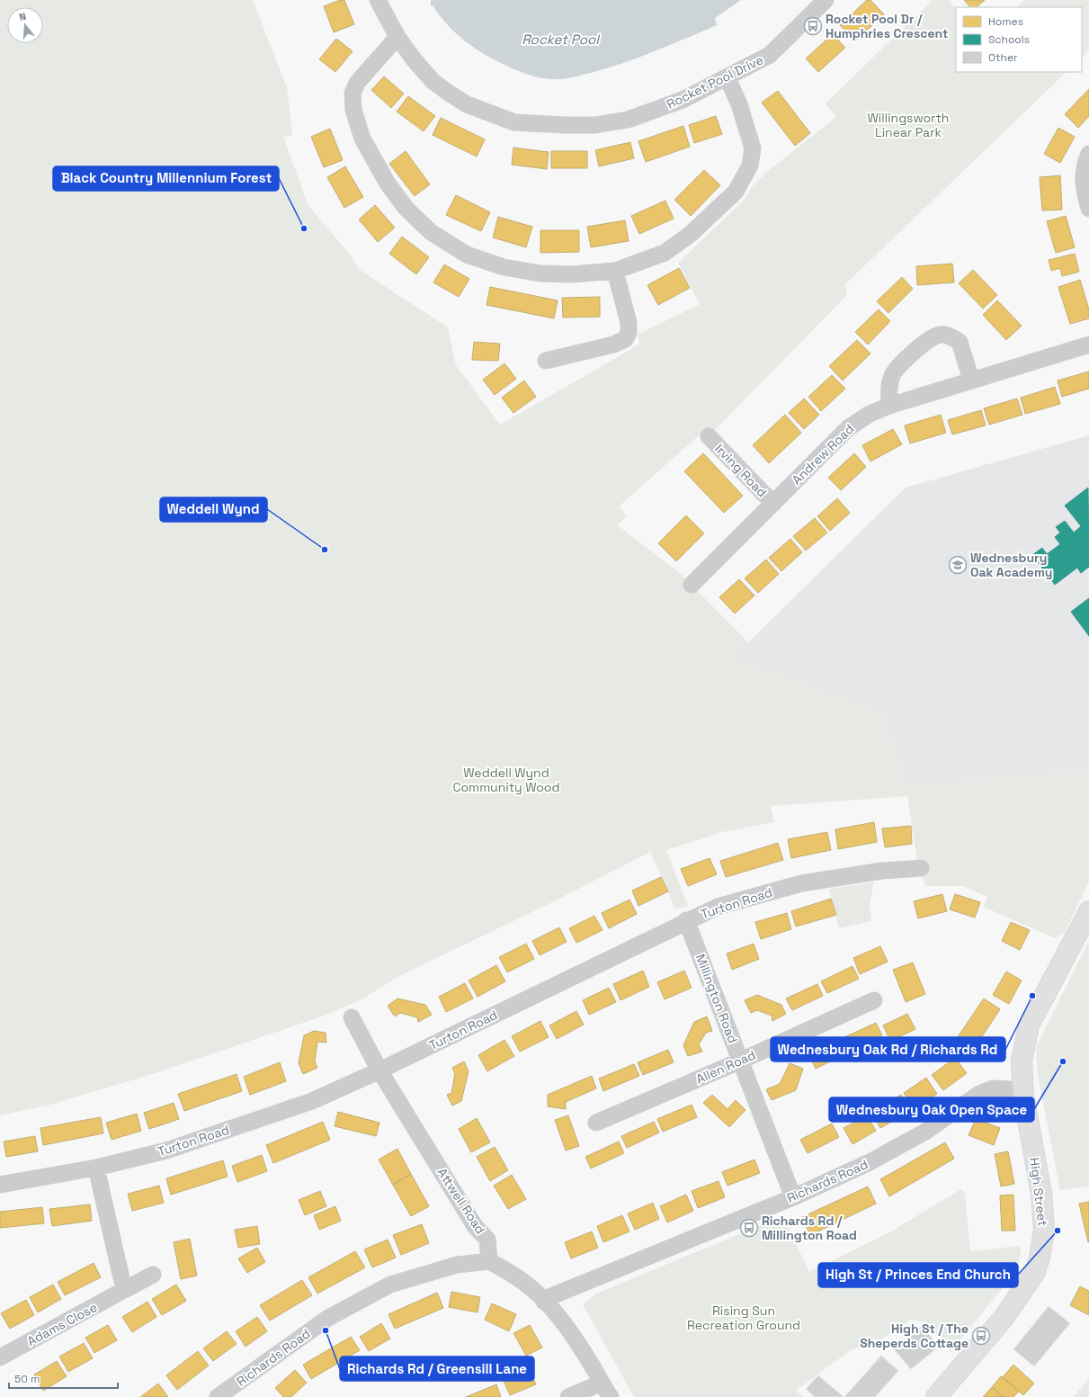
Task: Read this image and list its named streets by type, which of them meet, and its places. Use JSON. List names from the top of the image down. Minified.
{"streets":{"main road":["High Street"],"street":["Rocket Pool Drive","Andrew Road","Irving Road","Turton Road","Millington Road","Allen Road","Richards Road","Attwell Road","Adams Close"]},"crossings":[["Andrew Road","Irving Road"],["Turton Road","Millington Road"],["Turton Road","Attwell Road"],["Millington Road","Allen Road"],["Millington Road","Richards Road"],["Richards Road","High Street"],["Richards Road","Attwell Road"]],"water":["Rocket Pool"],"parks":["Willingsworth Linear Park","Weddell Wynd Community Wood","Rising Sun Recreation Ground"],"places":{"bus stop":["Rocket Pool Dr / Humphries Crescent","Richards Rd / Millington Road","High St / The Sheperds Cottage"],"other":["Black Country Millennium Forest","Weddell Wynd","Wednesbury Oak Rd / Richards Rd","Wednesbury Oak Open Space","High St / Princes End Church","Richards Rd / Greensill Lane"],"school or university":["Wednesbury Oak Academy"]},"legend":["Homes","Schools","Other"],"scale_bar":"50 m","north":"top"}
